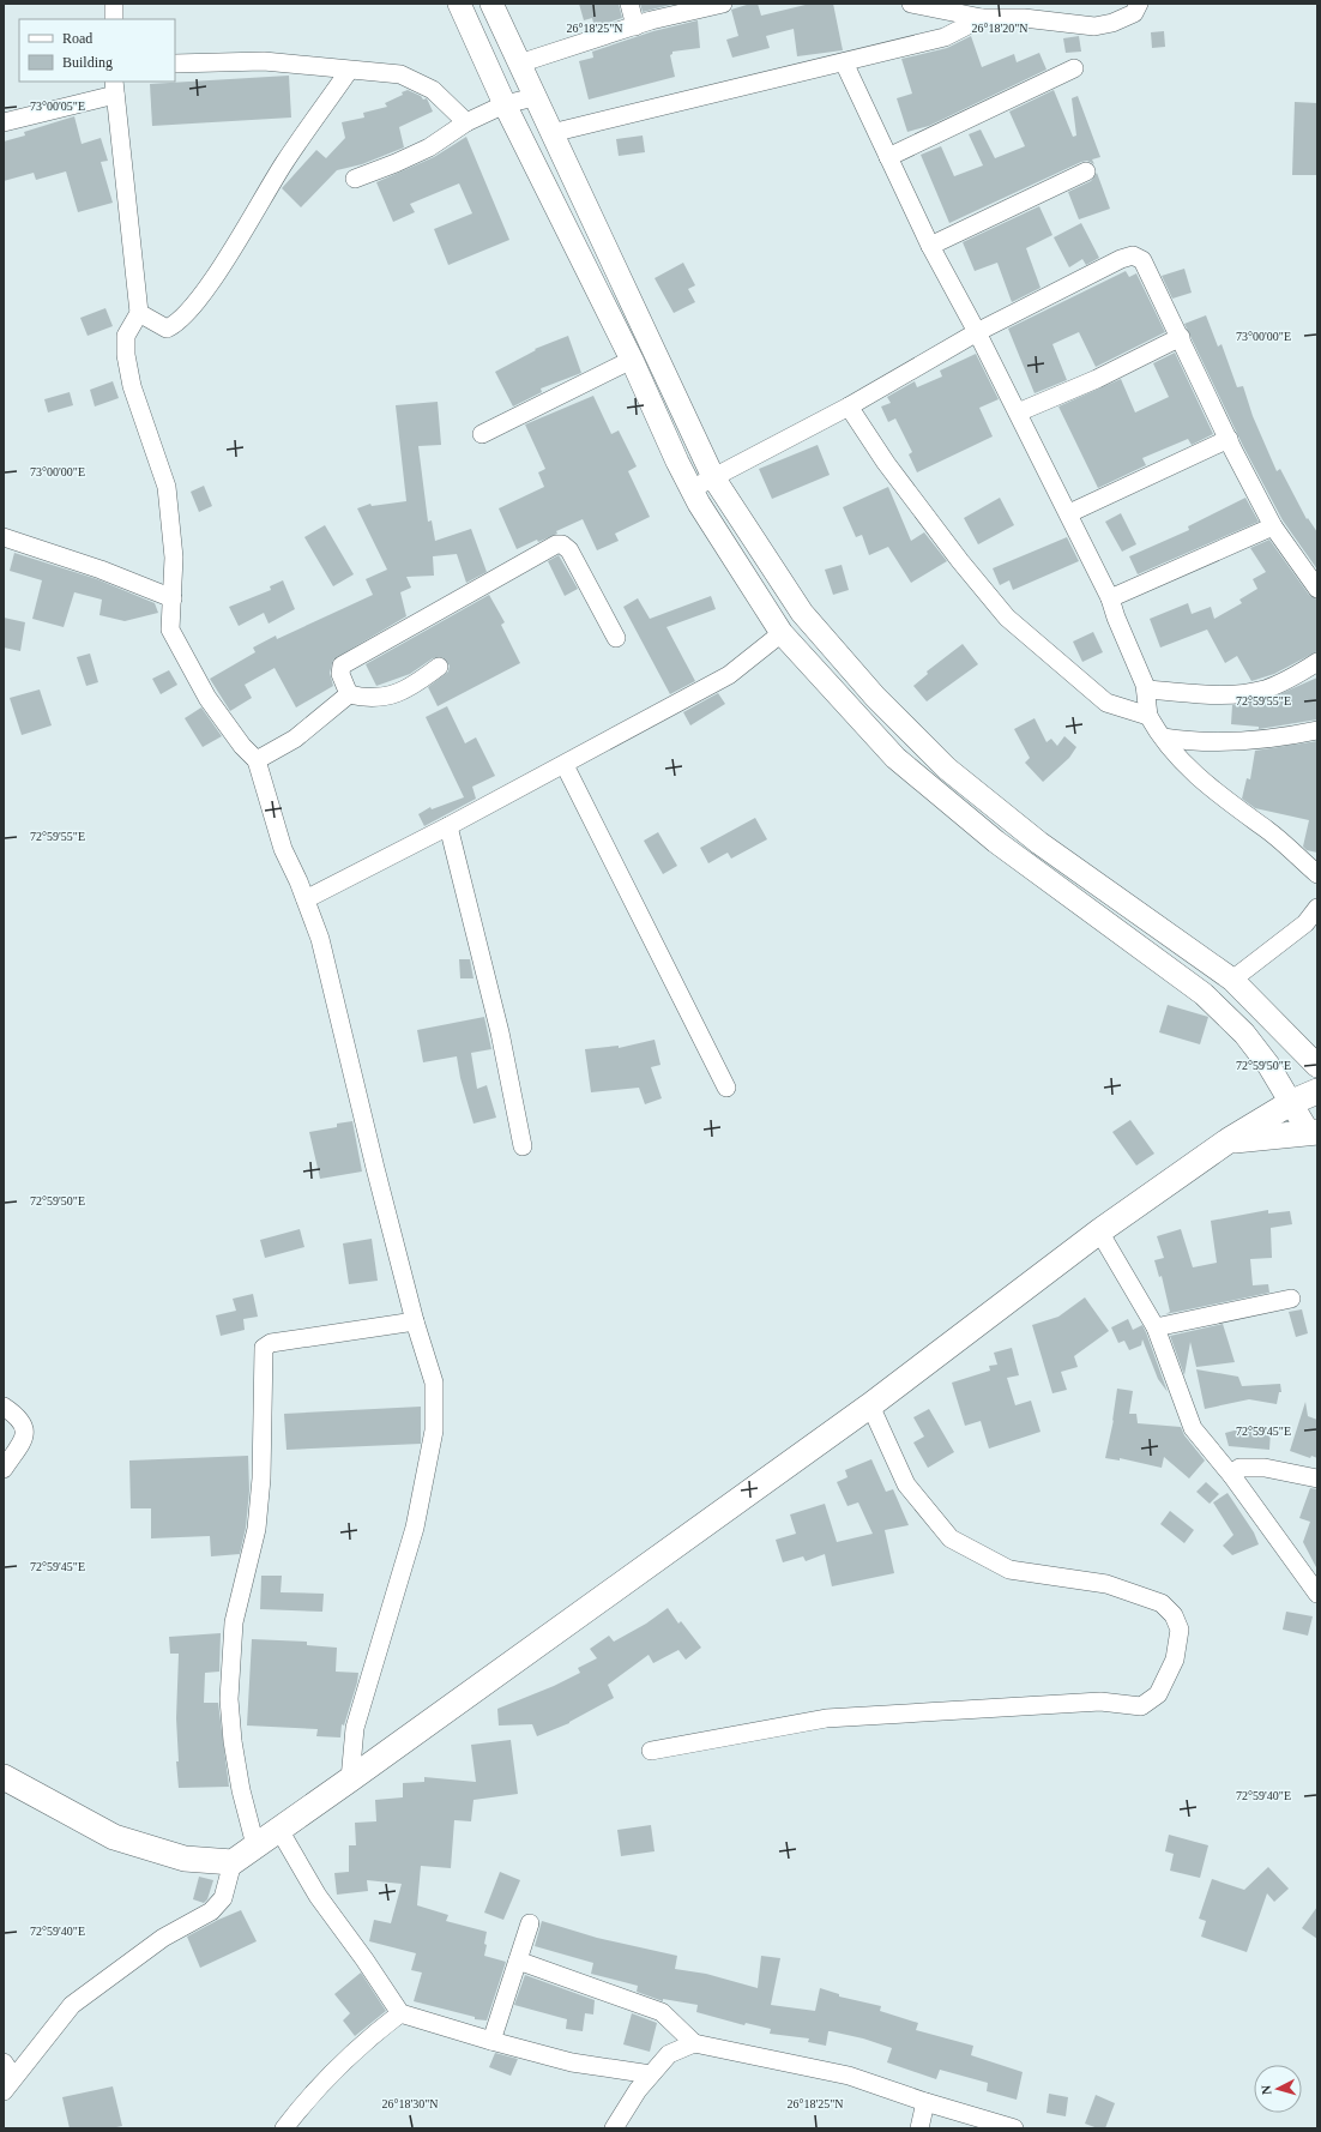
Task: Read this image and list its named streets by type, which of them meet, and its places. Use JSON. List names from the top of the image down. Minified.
{"legend":["Road","Building"],"north":"left","coordinates":["26°18'25\"N","26°18'20\"N","73°00'05\"E","73°00'00\"E","72°59'55\"E","72°59'50\"E","72°59'45\"E","72°59'40\"E","26°18'30\"N"]}
